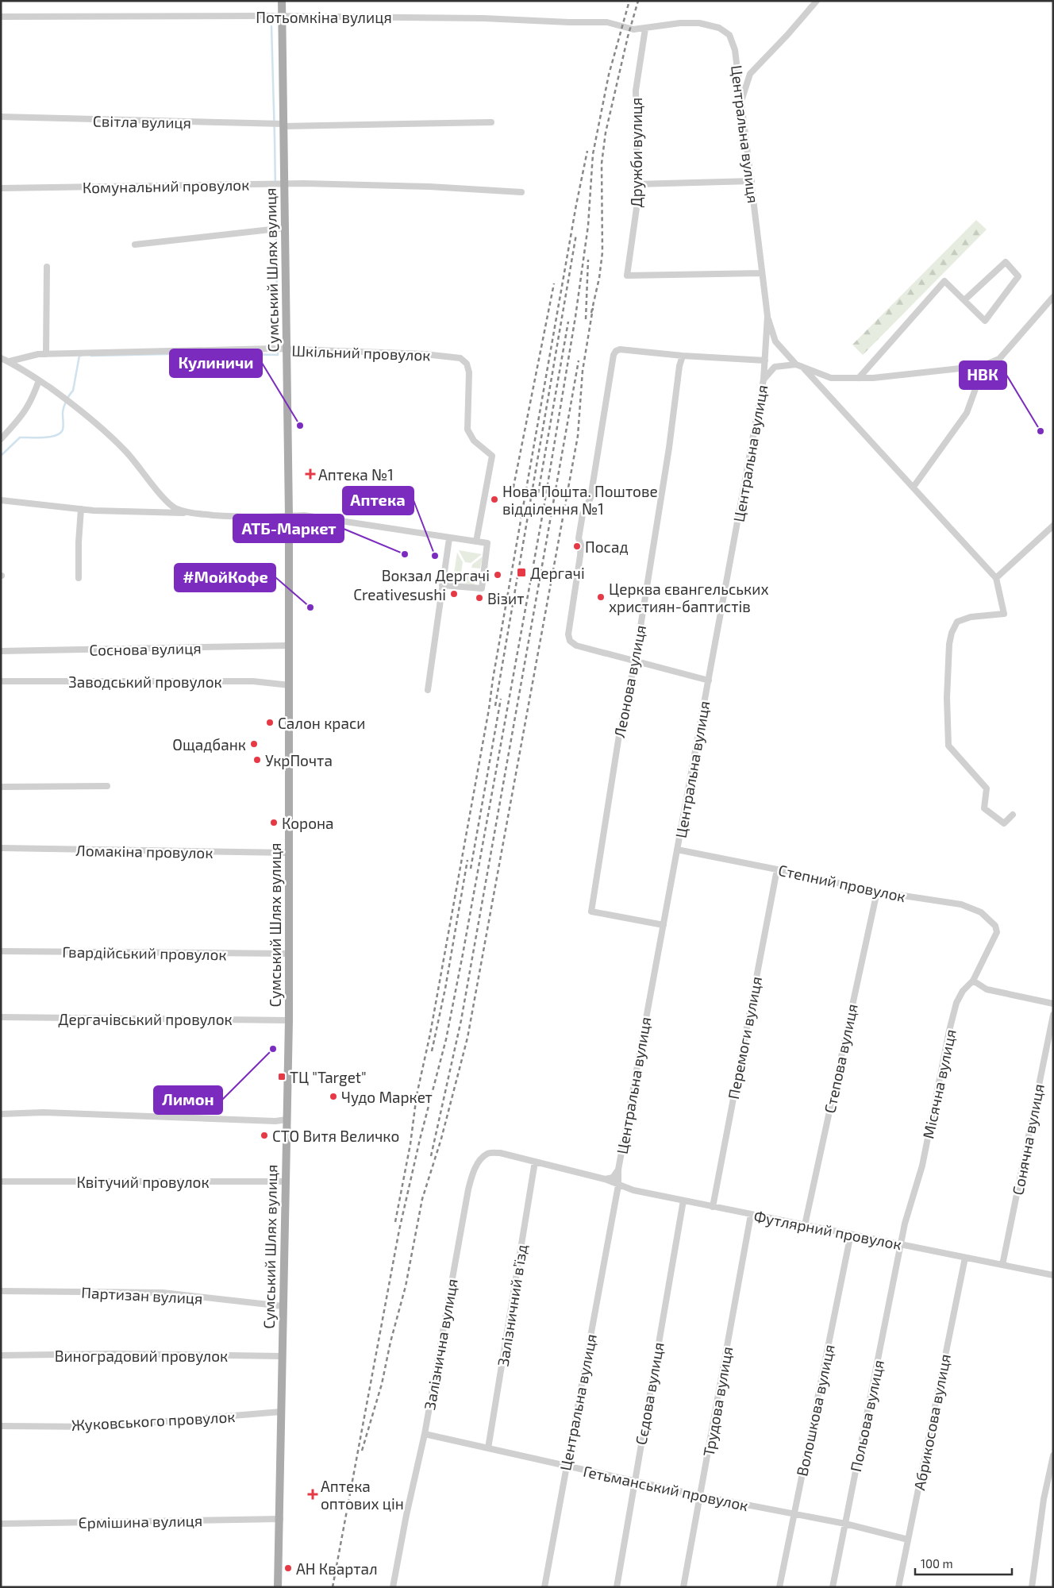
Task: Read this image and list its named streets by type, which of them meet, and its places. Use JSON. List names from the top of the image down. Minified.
{"streets":{"main road":["Сумський Шлях вулиця"],"street":["Потьомкіна вулиця","Світла вулиця","Центральна вулиця","Дружби вулиця","Комунальний провулок","Шкільний провулок","Соснова вулиця","Заводський провулок","Леонова вулиця","Ломакіна провулок","Степний провулок","Гвардійський провулок","Дергачівський провулок","Перемоги вулиця","Степова вулиця","Місячна вулиця","Сонячна вулиця","Квітучий провулок","Футлярний провулок","Партизан вулиця","Залізничний в’їзд","Залізнична вулиця","Виноградовий провулок","Сєдова вулиця","Трудова вулиця","Волошкова вулиця","Польова вулиця","Жуковського провулок","Абрикосова вулиця","Гетьманський провулок","Єрмішина вулиця"]},"crossings":[["Потьомкіна вулиця","Центральна вулиця"],["Потьомкіна вулиця","Дружби вулиця"],["Потьомкіна вулиця","Сумський Шлях вулиця"],["Світла вулиця","Сумський Шлях вулиця"],["Центральна вулиця","Дружби вулиця"],["Центральна вулиця","Леонова вулиця"],["Центральна вулиця","Степний провулок"],["Центральна вулиця","Футлярний провулок"],["Центральна вулиця","Гетьманський провулок"],["Комунальний провулок","Сумський Шлях вулиця"],["Сумський Шлях вулиця","Шкільний провулок"],["Сумський Шлях вулиця","Соснова вулиця"],["Сумський Шлях вулиця","Заводський провулок"],["Сумський Шлях вулиця","Ломакіна провулок"],["Сумський Шлях вулиця","Гвардійський провулок"],["Сумський Шлях вулиця","Дергачівський провулок"],["Сумський Шлях вулиця","Квітучий провулок"],["Сумський Шлях вулиця","Партизан вулиця"],["Сумський Шлях вулиця","Виноградовий провулок"],["Сумський Шлях вулиця","Жуковського провулок"],["Сумський Шлях вулиця","Єрмішина вулиця"],["Степний провулок","Перемоги вулиця"],["Степний провулок","Степова вулиця"],["Степний провулок","Місячна вулиця"],["Перемоги вулиця","Футлярний провулок"],["Степова вулиця","Футлярний провулок"],["Місячна вулиця","Футлярний провулок"],["Місячна вулиця","Польова вулиця"],["Сонячна вулиця","Футлярний провулок"],["Футлярний провулок","Залізничний в’їзд"],["Футлярний провулок","Залізнична вулиця"],["Футлярний провулок","Сєдова вулиця"],["Футлярний провулок","Трудова вулиця"],["Футлярний провулок","Волошкова вулиця"],["Футлярний провулок","Польова вулиця"],["Футлярний провулок","Абрикосова вулиця"],["Залізничний в’їзд","Залізнична вулиця"],["Залізничний в’їзд","Гетьманський провулок"],["Залізнична вулиця","Гетьманський провулок"],["Сєдова вулиця","Гетьманський провулок"],["Трудова вулиця","Гетьманський провулок"],["Волошкова вулиця","Гетьманський провулок"],["Польова вулиця","Гетьманський провулок"],["Абрикосова вулиця","Гетьманський провулок"]],"places":{"other":["Кулиничи","НВК","Нова Пошта. Поштове відділення №1","Посад","АТБ-Маркет","Аптека","Вокзал Дергачі","Creativesushi","Церква євангельських християн-баптистів","Візит","#МойКофе","Салон краси","Ощадбанк","УкрПочта","Корона","Лимон","Чудо Маркет","СТО Витя Величко","АН Квартал"],"health":["Аптека №1","Аптека оптових цін"],"transit":["Дергачі","ТЦ \"Target\""]},"scale_bar":"100 m"}
